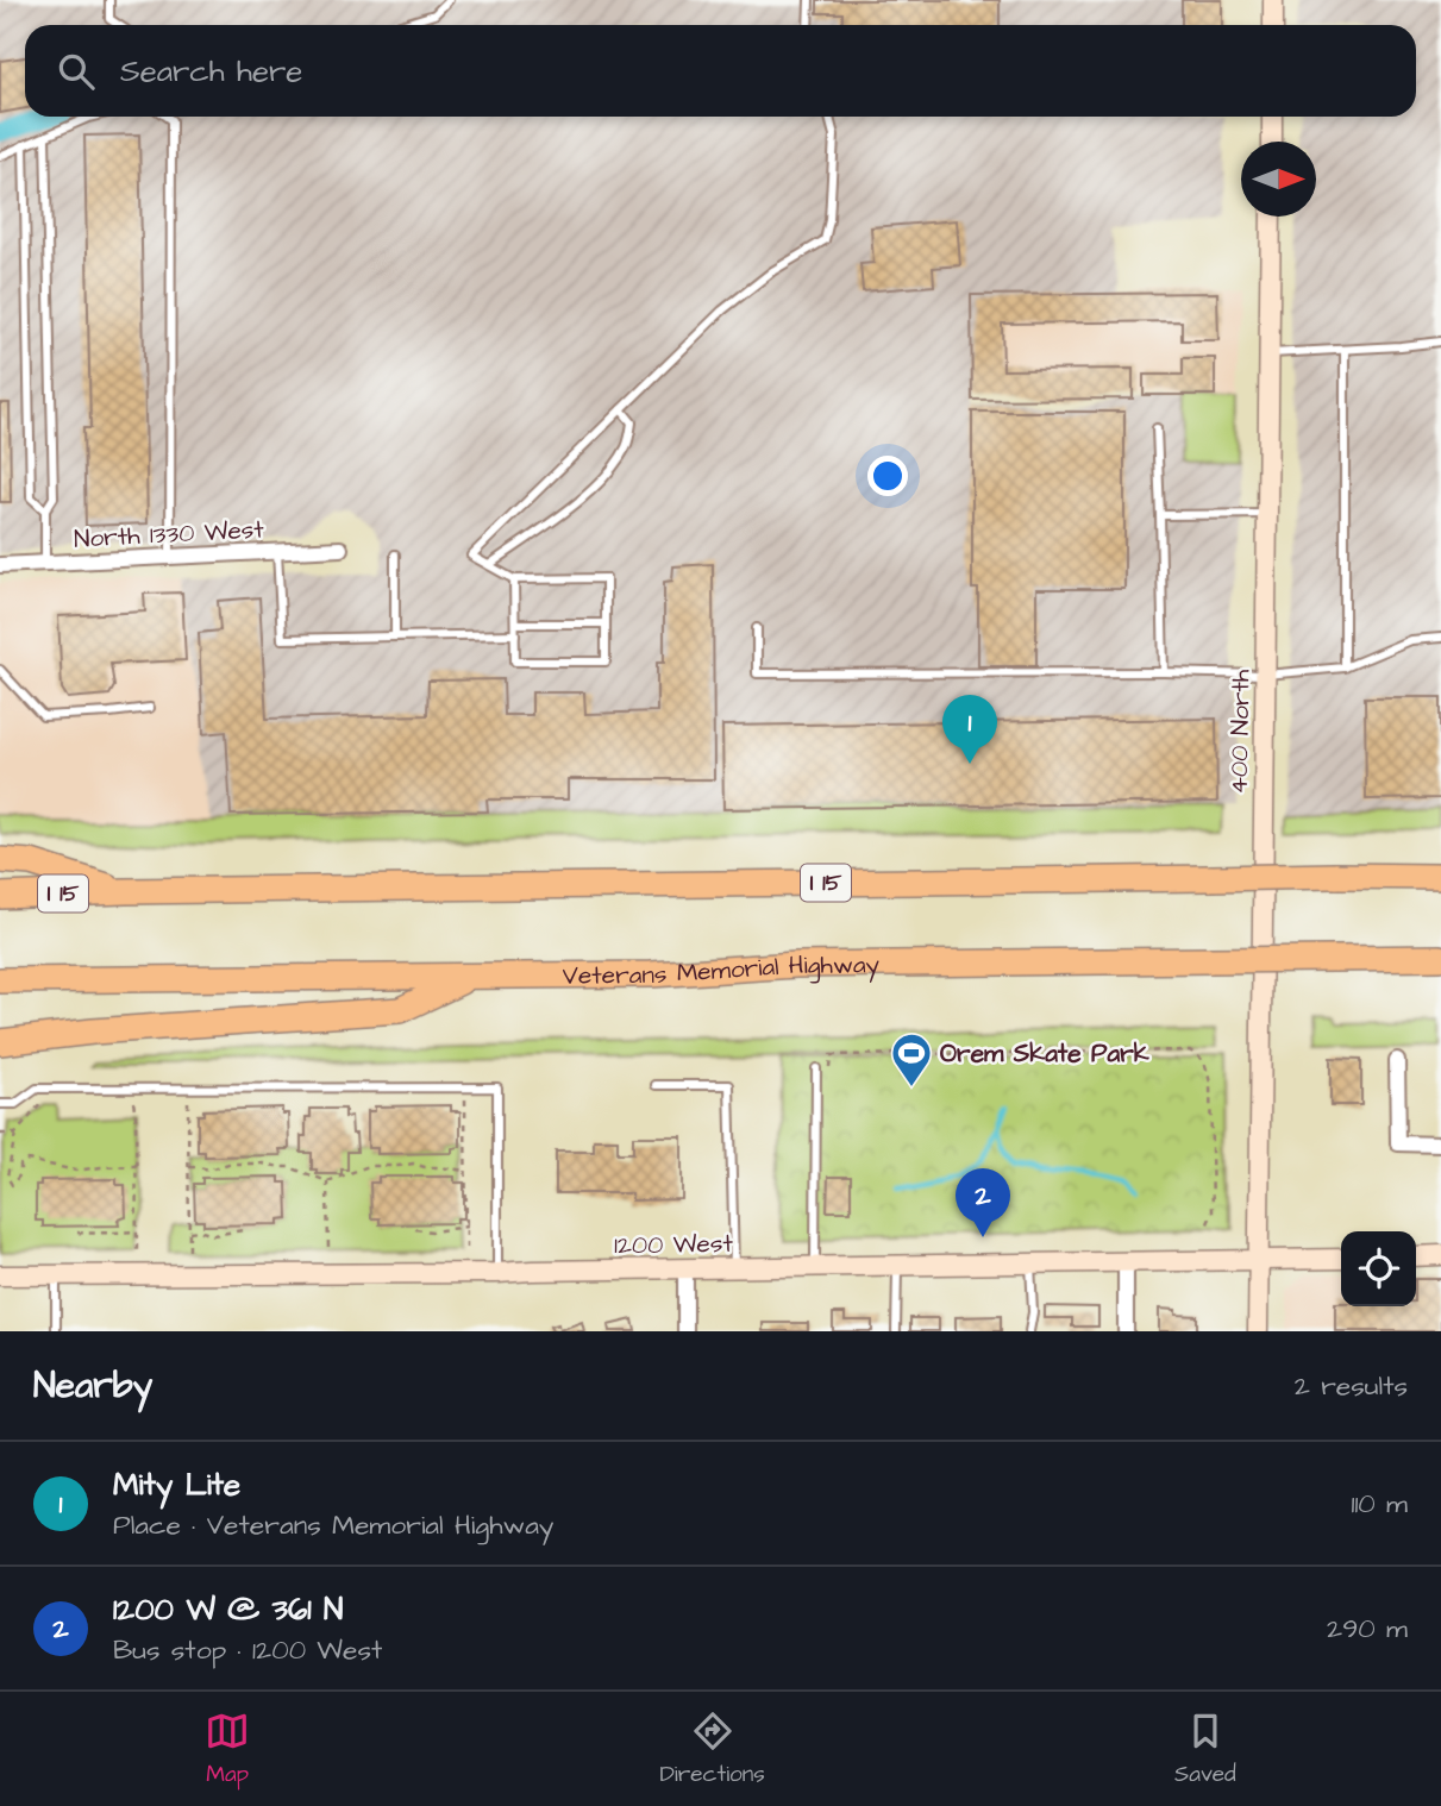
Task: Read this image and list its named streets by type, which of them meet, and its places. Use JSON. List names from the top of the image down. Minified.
{"streets":{"highway":["I 15","Veterans Memorial Highway"],"street":["North 1330 West","400 North","1200 West"]},"crossings":[["400 North","1200 West"]],"places":{"sports":["Orem Skate Park"]},"north":"right","page":{"search":"Search here","pins":["1","2"],"heading":["Nearby","2 results"],"list":[{"mark":"1","name":"Mity Lite","note":"Place · Veterans Memorial Highway","value":"110 m"},{"mark":"2","name":"1200 W @ 361 N","note":"Bus stop · 1200 West","value":"290 m"}],"nav":["Map","Directions","Saved"]}}
